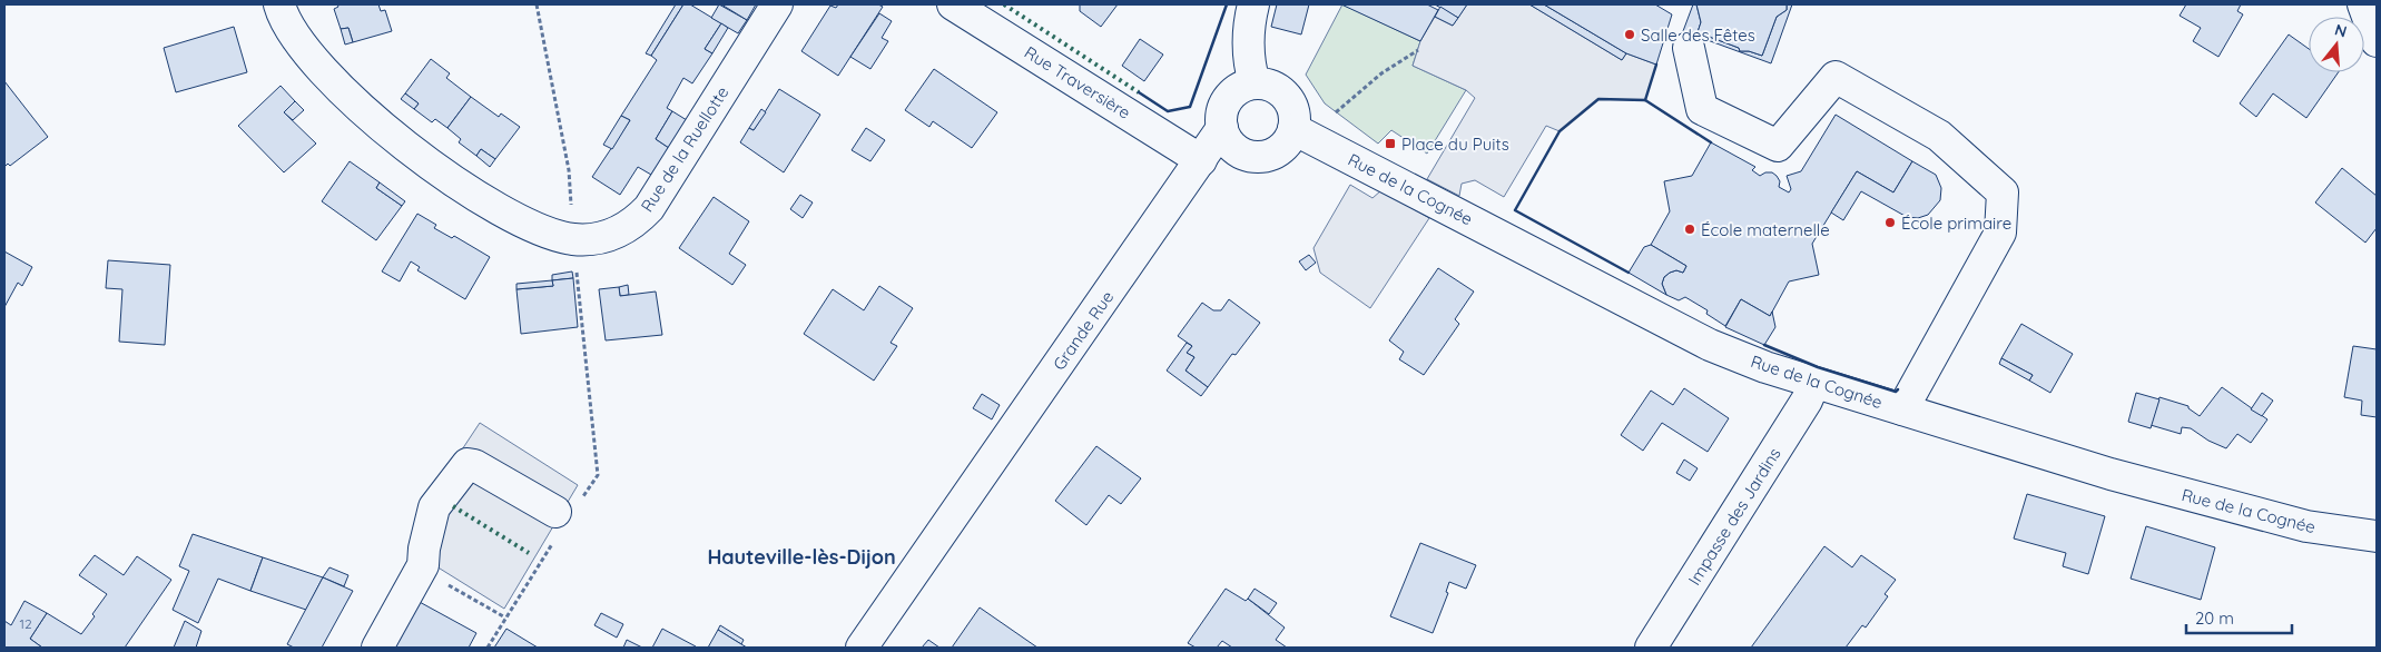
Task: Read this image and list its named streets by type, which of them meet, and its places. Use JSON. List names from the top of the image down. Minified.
{"streets":{"street":["Rue Traversière","Rue de la Ruellotte","Rue de la Cognée","Grande Rue","Impasse des Jardins"]},"crossings":[["Rue Traversière","Grande Rue"],["Rue de la Cognée","Grande Rue"],["Rue de la Cognée","Impasse des Jardins"]],"districts":["Hauteville-lès-Dijon"],"places":{"other":["Salle des Fêtes","École primaire","École maternelle"],"transit":["Place du Puits"]},"house_numbers":["12"],"scale_bar":"20 m","north":"top"}
